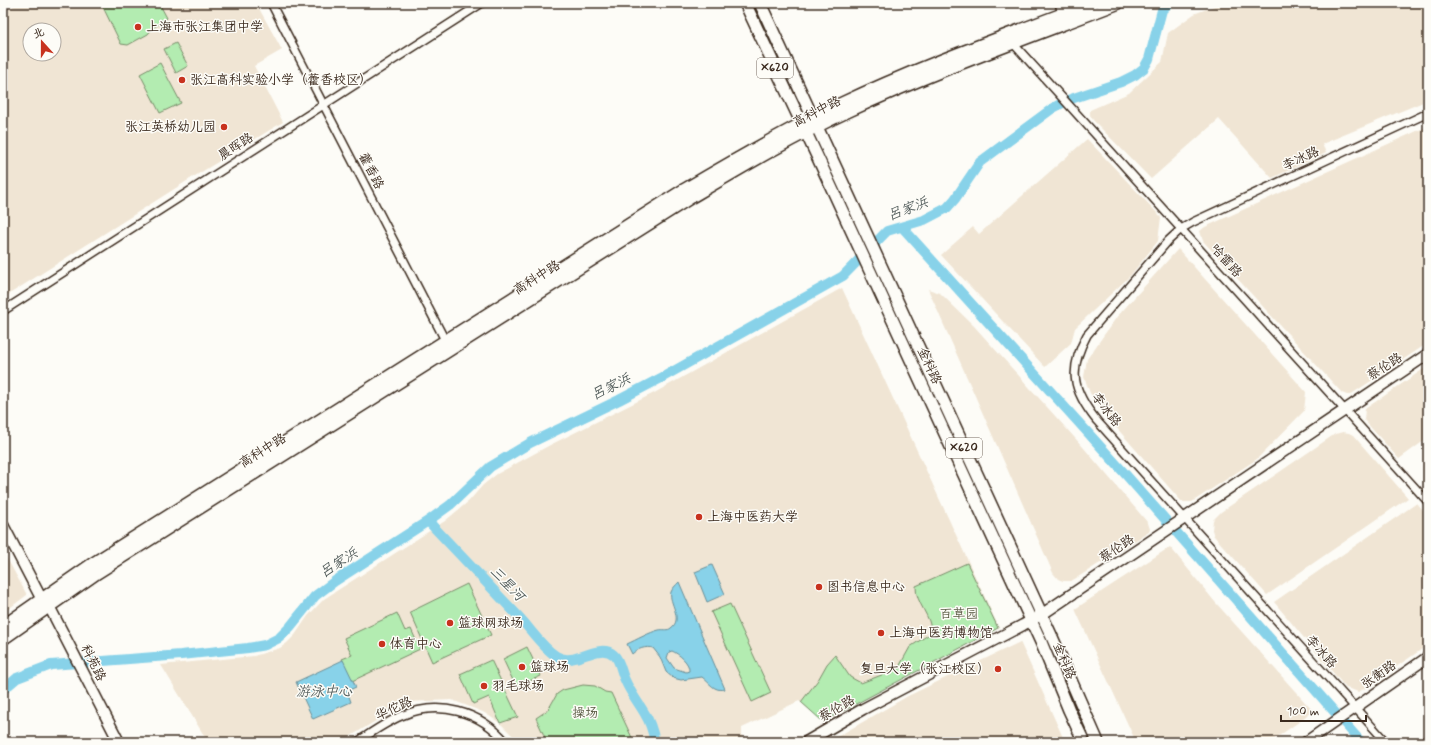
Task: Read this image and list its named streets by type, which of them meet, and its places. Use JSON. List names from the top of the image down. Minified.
{"streets":{"main road":["X620","高科中路","金科路"],"street":["晨晖路","李冰路","藿香路","哈雷路","蔡伦路","科苑路","张衡路","华佗路"]},"crossings":[["高科中路","藿香路"],["高科中路","哈雷路"],["高科中路","金科路"],["高科中路","科苑路"],["晨晖路","藿香路"],["李冰路","哈雷路"],["李冰路","蔡伦路"],["李冰路","张衡路"],["哈雷路","蔡伦路"],["金科路","蔡伦路"]],"water":["吕家浜","三星河","游泳中心"],"parks":["百草园","操场"],"places":["上海市张江集团中学","张江高科实验小学（藿香校区）","张江英桥幼儿园","上海中医药大学","图书信息中心","篮球网球场","上海中医药博物馆","体育中心","篮球场","复旦大学（张江校区）","羽毛球场"],"scale_bar":"100 m","north":"top"}
